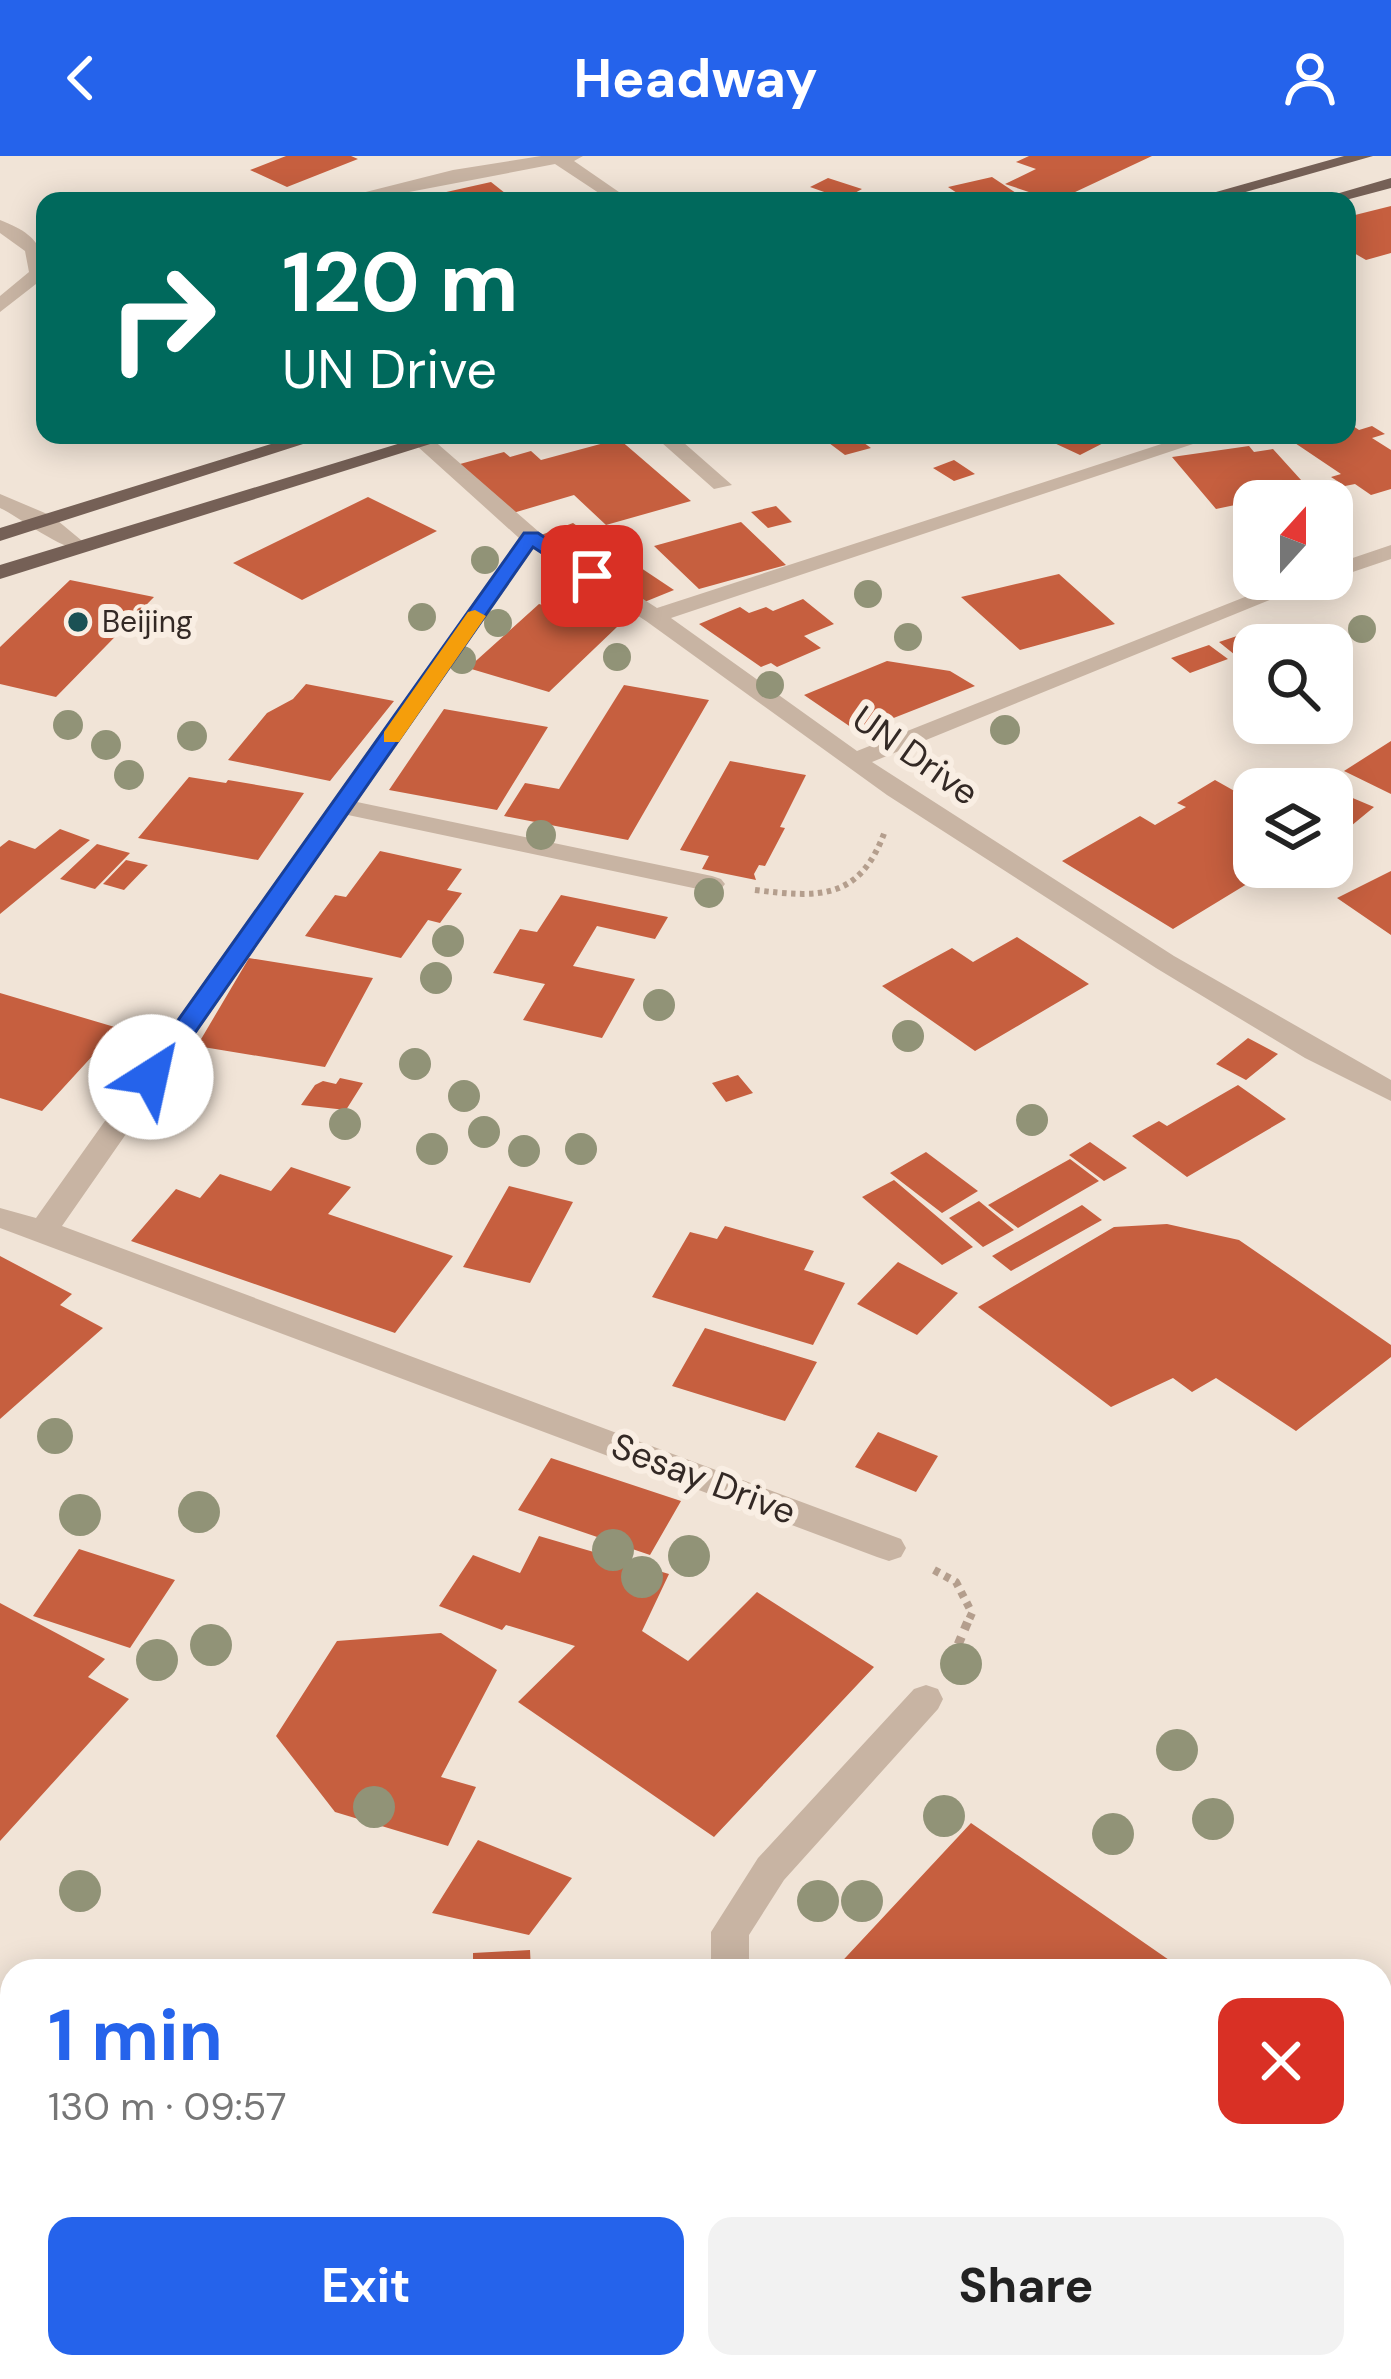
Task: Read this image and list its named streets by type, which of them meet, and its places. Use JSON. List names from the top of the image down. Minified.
{"streets":{"street":["UN Drive","Sesay Drive"]},"places":["Beijing"],"north":"top","page":{"header":"Headway","turn":["120 m","UN Drive"],"heading":["1 min","130 m · 09:57"],"buttons":["Exit","Share"]}}
